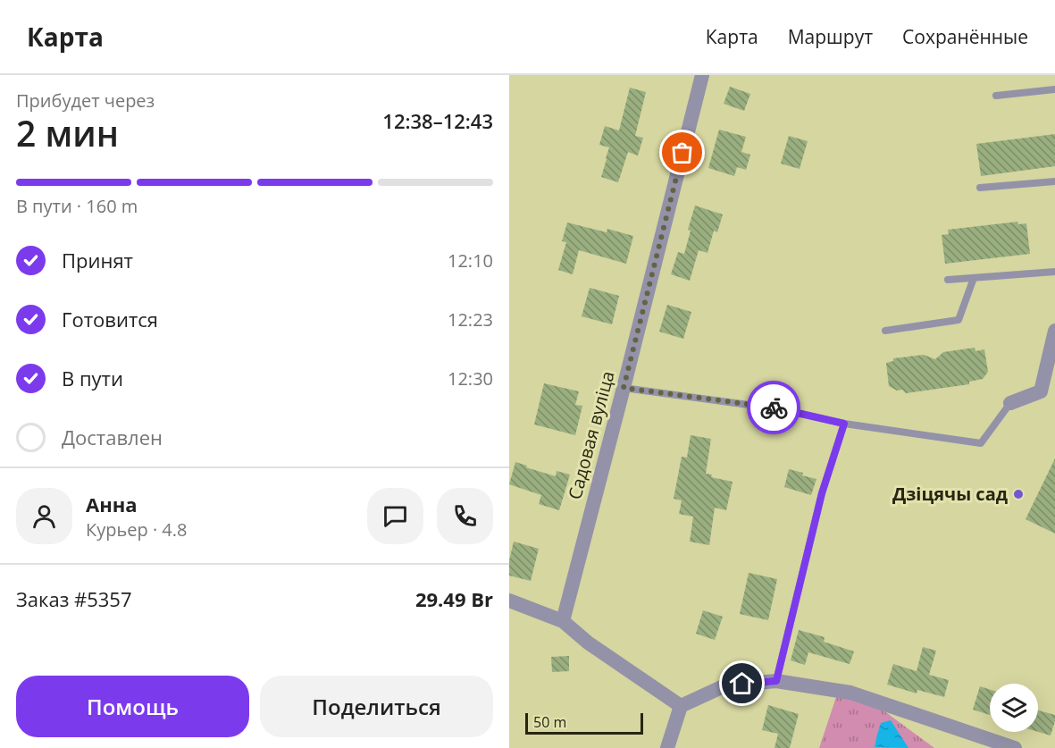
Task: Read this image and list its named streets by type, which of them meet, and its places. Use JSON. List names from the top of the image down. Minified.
{"streets":{"street":["Садовая вуліца"]},"places":["Дзіцячы сад"],"scale_bar":"50 m","page":{"header":"Карта","nav":["Карта","Маршрут","Сохранённые"],"heading":["2 мин","Прибудет через","12:38–12:43"],"panel":["Анна","Курьер · 4.8","Заказ #5357","29.49 Br"],"bar":"В пути · 160 m","list":[["Принят","12:10"],["Готовится","12:23"],["В пути","12:30"],"Доставлен"],"buttons":["Помощь","Поделиться"],"scale":"50 m"}}
